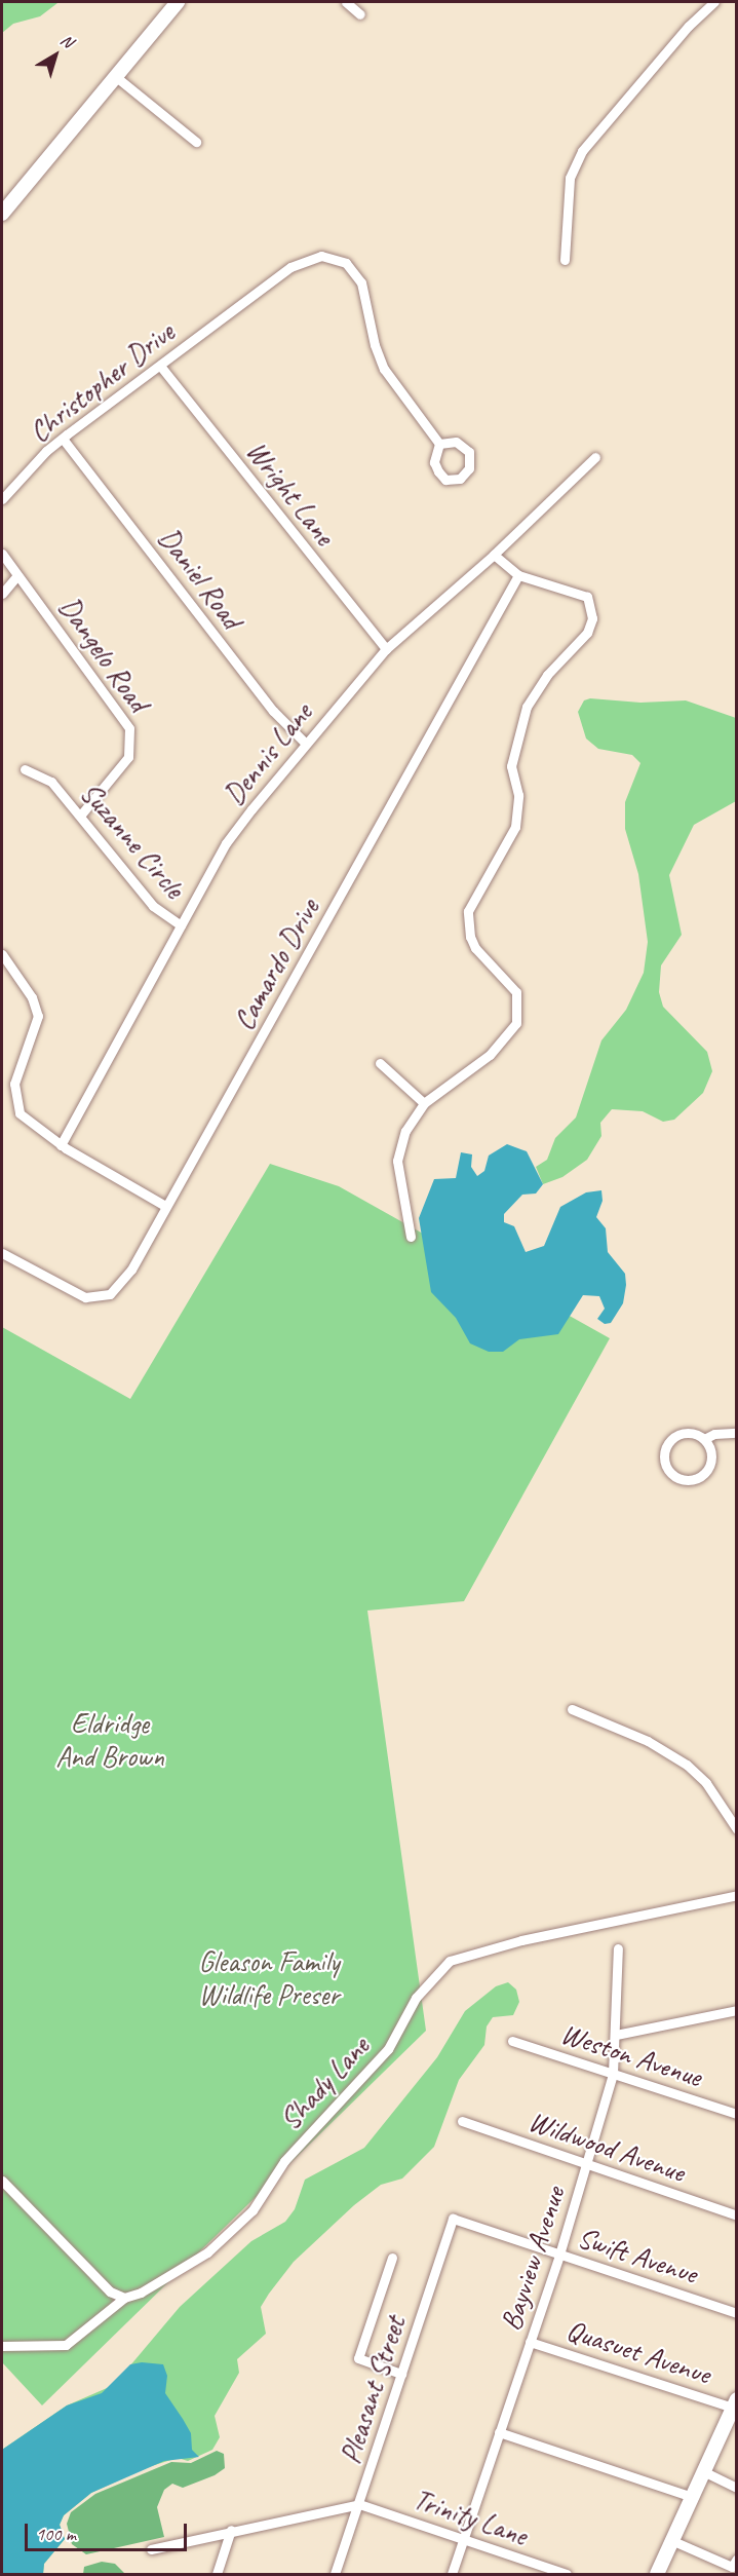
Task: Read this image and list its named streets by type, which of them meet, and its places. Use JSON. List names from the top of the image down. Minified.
{"streets":{"street":["Christopher Drive","Wright Lane","Daniel Road","Dangelo Road","Dennis Lane","Suzanne Circle","Camardo Drive","Weston Avenue","Shady Lane","Wildwood Avenue","Swift Avenue","Bayview Avenue","Quasuet Avenue","Pleasant Street","Trinity Lane"]},"crossings":[["Christopher Drive","Wright Lane"],["Christopher Drive","Daniel Road"],["Wright Lane","Dennis Lane"],["Daniel Road","Dennis Lane"],["Dangelo Road","Suzanne Circle"],["Dennis Lane","Suzanne Circle"],["Weston Avenue","Bayview Avenue"],["Wildwood Avenue","Bayview Avenue"],["Swift Avenue","Bayview Avenue"],["Swift Avenue","Pleasant Street"],["Bayview Avenue","Quasuet Avenue"],["Bayview Avenue","Trinity Lane"],["Pleasant Street","Trinity Lane"]],"parks":["Eldridge And Brown","Gleason Family Wildlife Preser"],"scale_bar":"100 m","north":"top right"}
